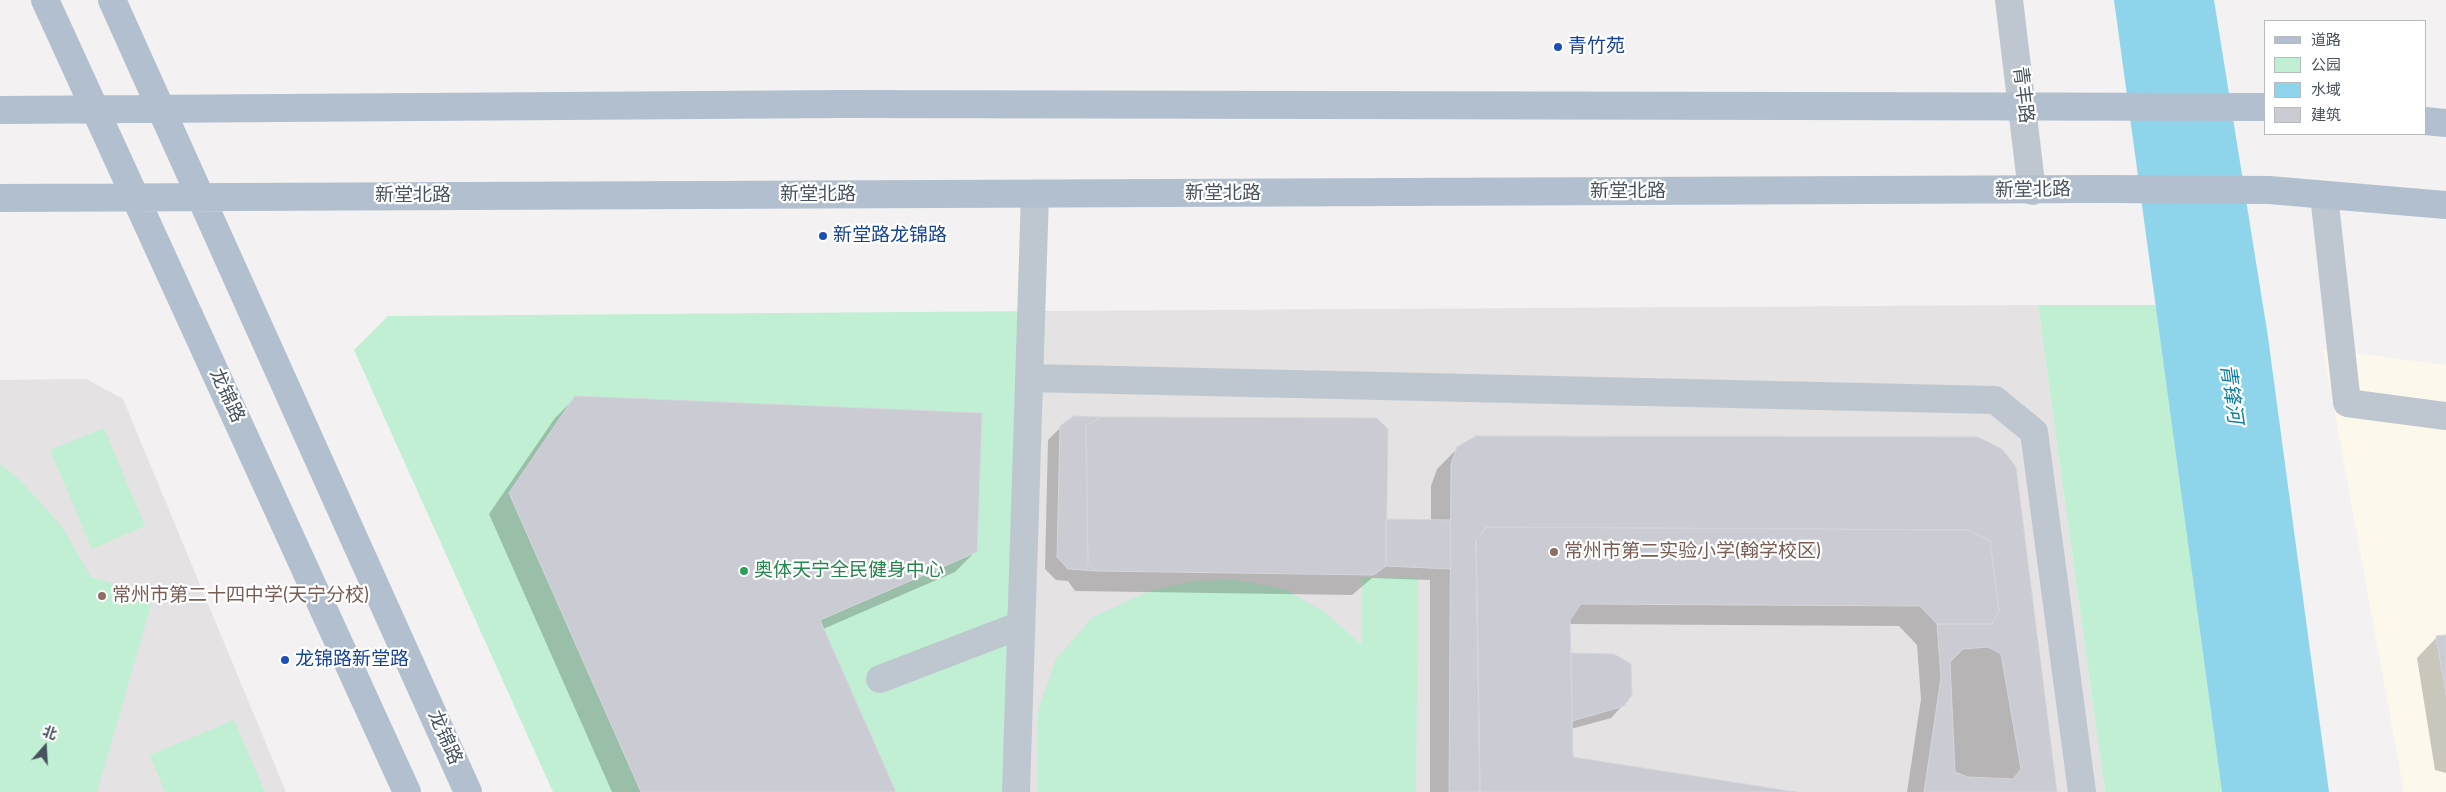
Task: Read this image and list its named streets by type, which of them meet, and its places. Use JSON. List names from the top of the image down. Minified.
{"streets":{"main road":["新堂北路","龙锦路"],"street":["青丰路"]},"crossings":[["青丰路","新堂北路"],["新堂北路","龙锦路"]],"water":["青锋河"],"places":["青竹苑","新堂路龙锦路","常州市第二实验小学(翰学校区)","奥体天宁全民健身中心","常州市第二十四中学(天宁分校)","龙锦路新堂路"],"legend":["道路","公园","水域","建筑"],"north":"top"}
